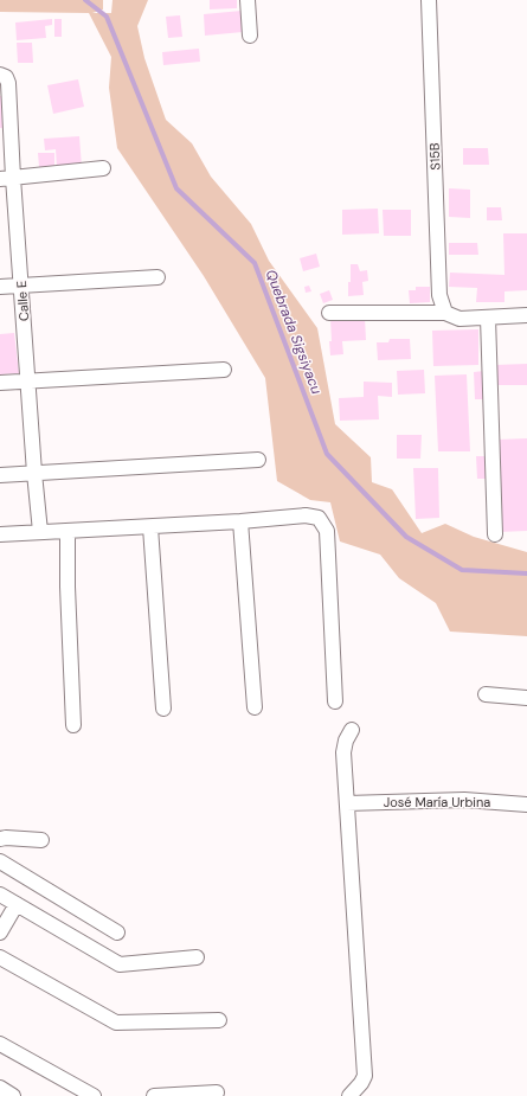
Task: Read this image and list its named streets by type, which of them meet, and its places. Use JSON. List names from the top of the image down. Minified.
{"streets":{"street":["S15B","Calle E","José María Urbina"]},"water":["Quebrada Sigsiyacu"]}
